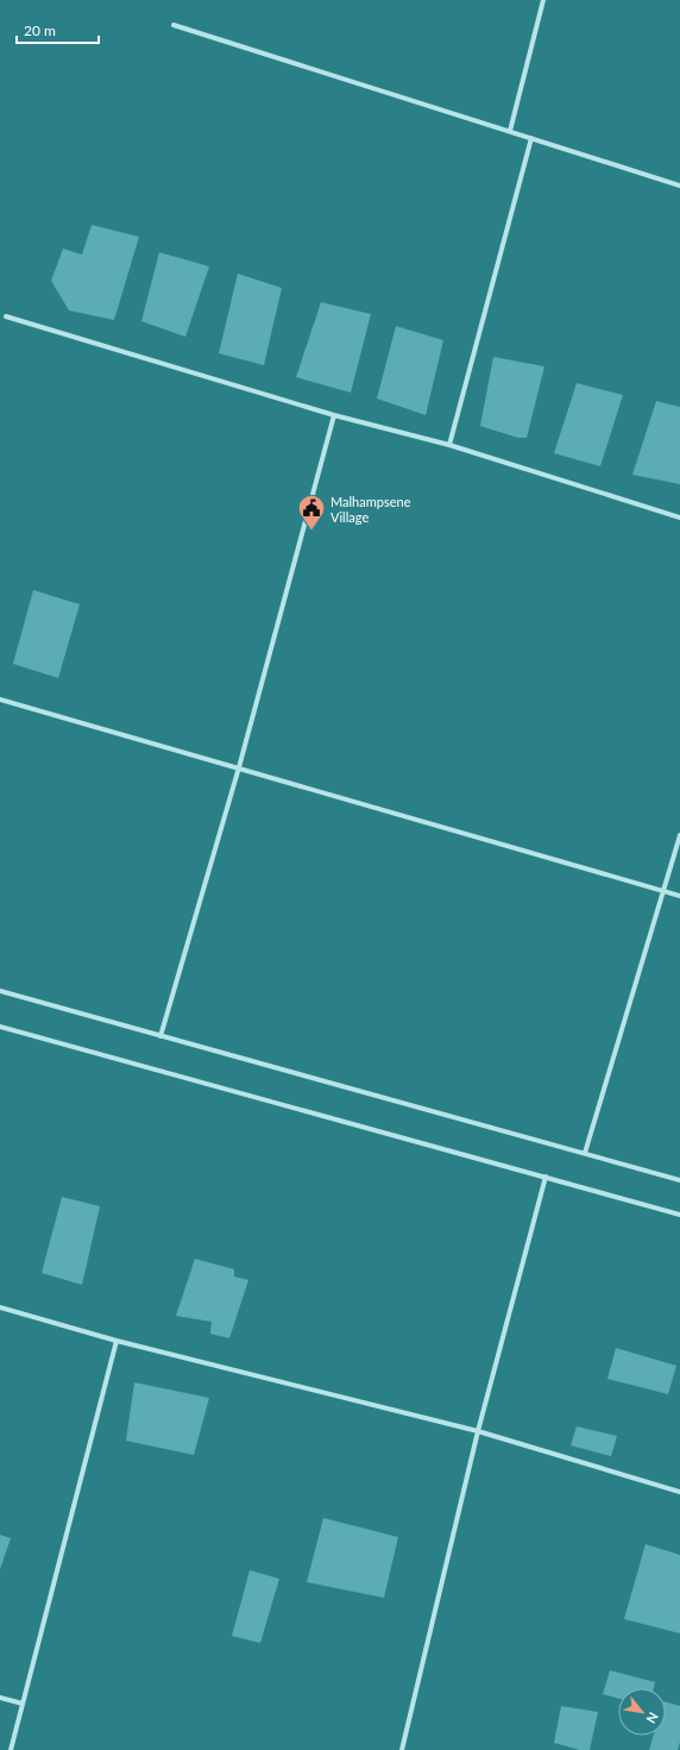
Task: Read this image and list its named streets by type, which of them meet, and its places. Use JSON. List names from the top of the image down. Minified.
{"places":{"public building":["Malhampsene Village"]},"scale_bar":"20 m","north":"bottom right"}
